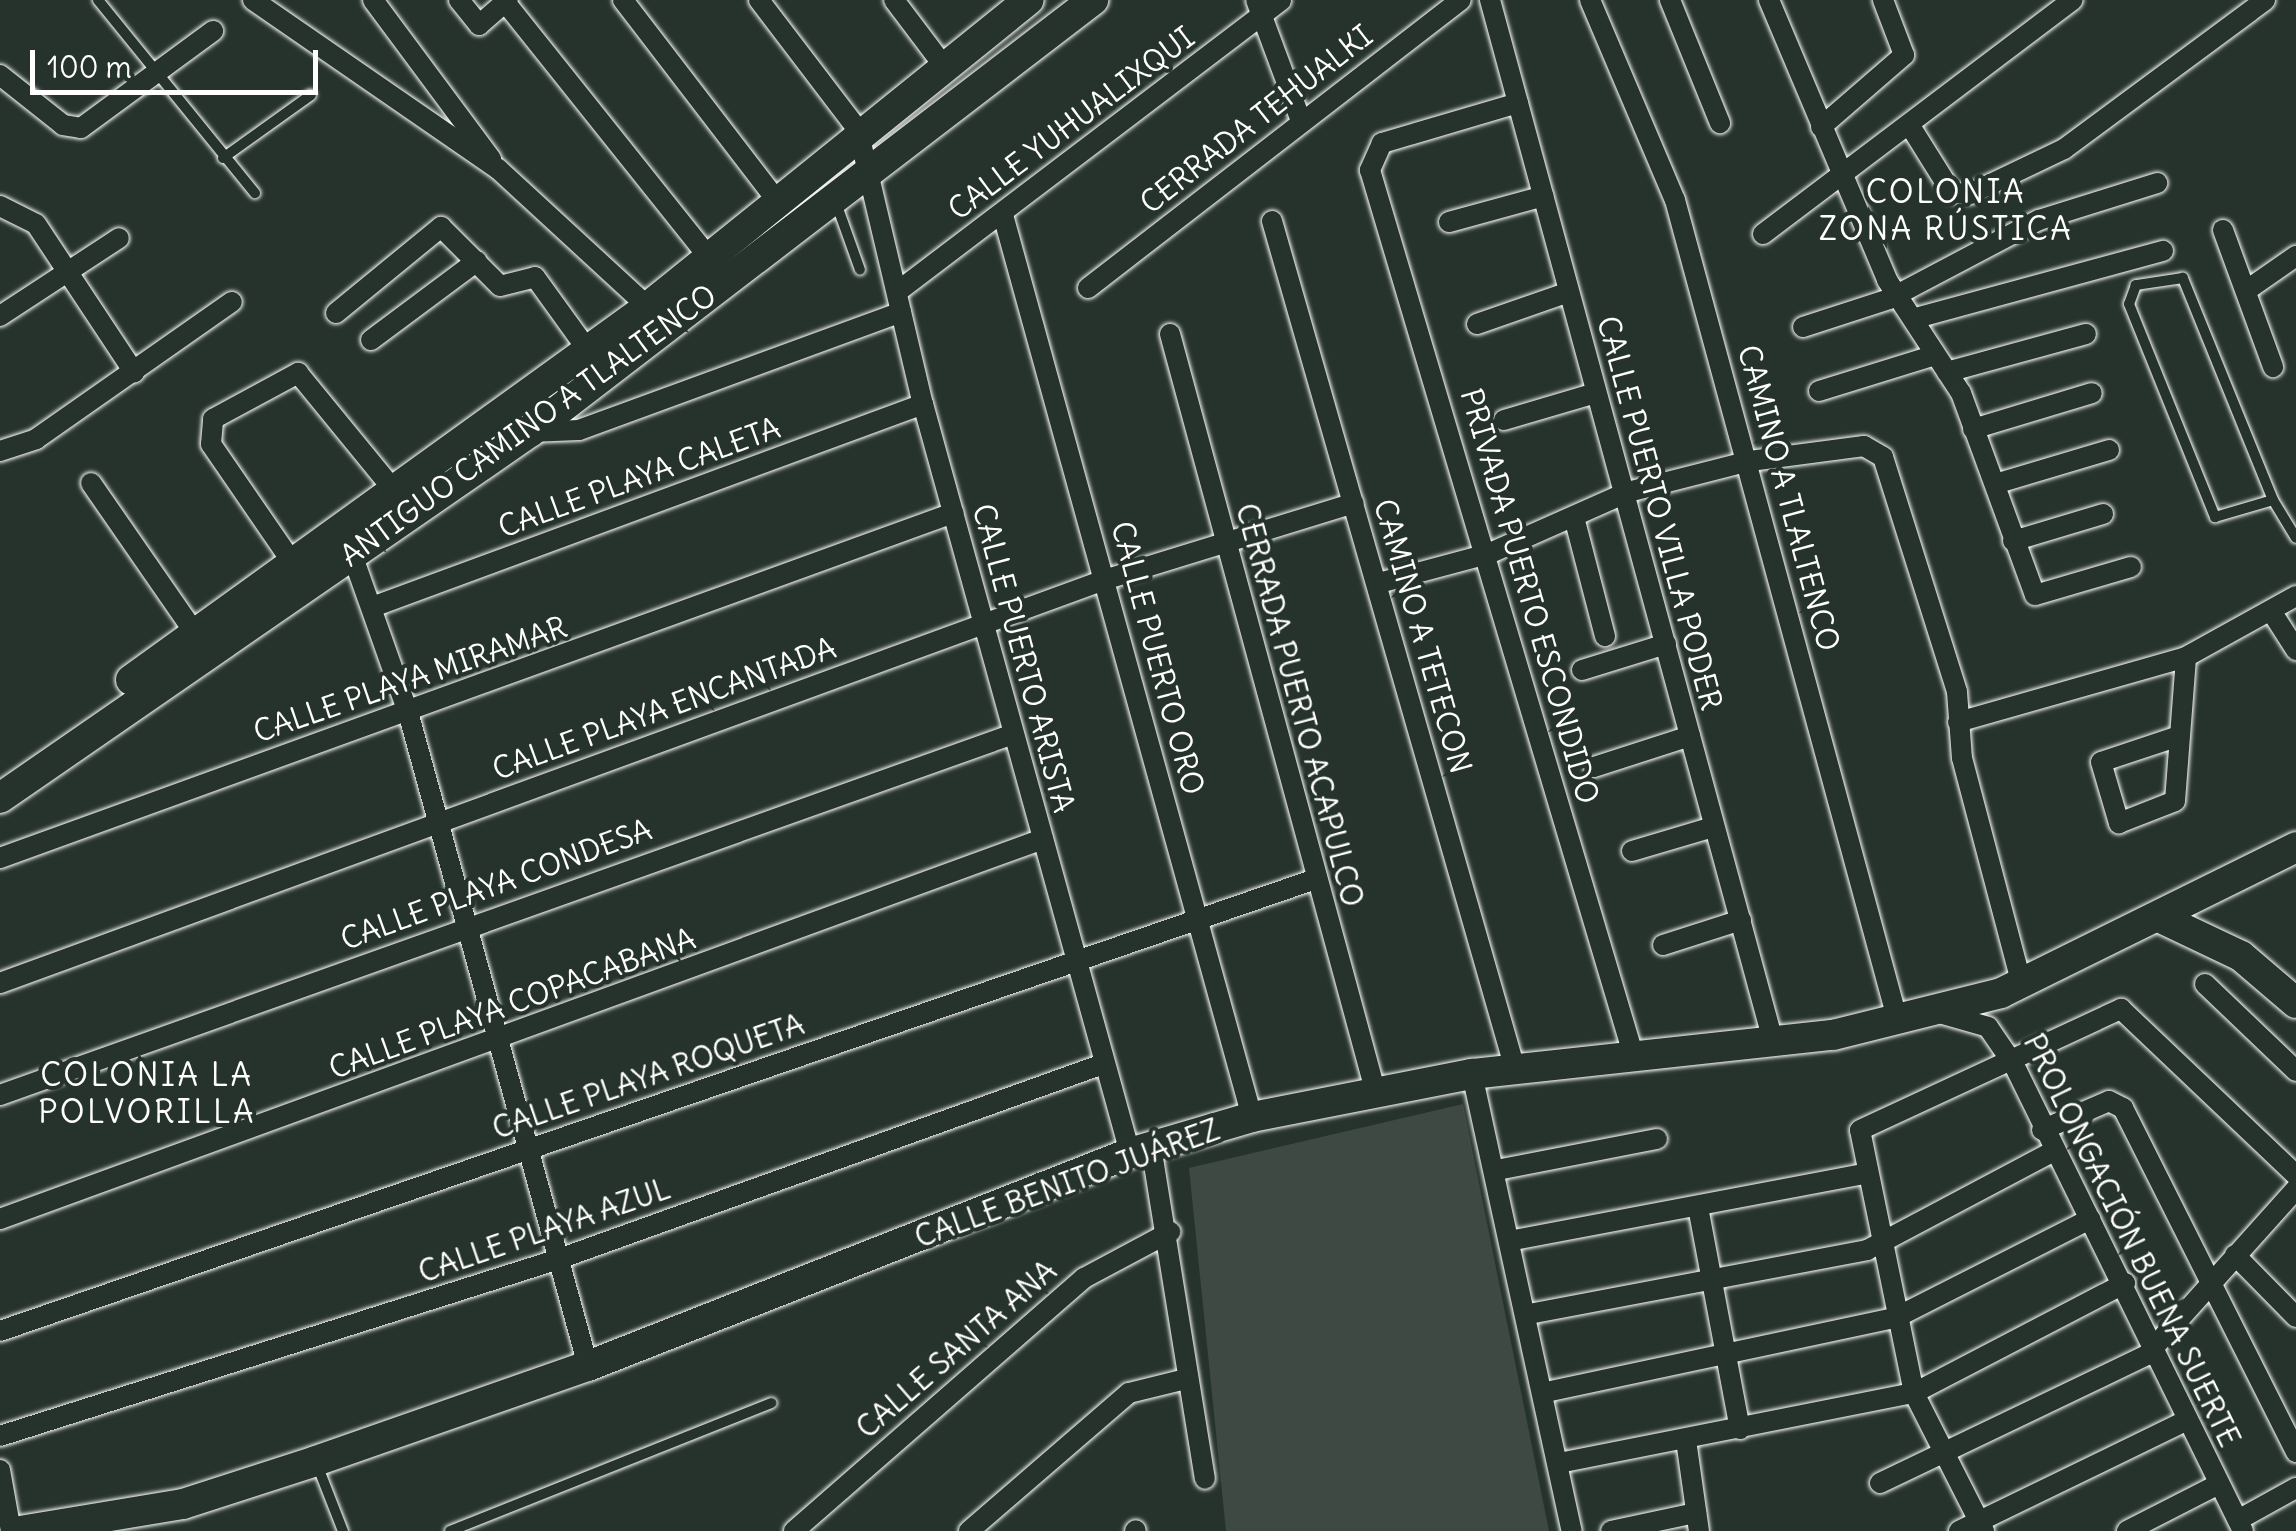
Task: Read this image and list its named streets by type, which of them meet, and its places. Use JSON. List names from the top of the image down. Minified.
{"streets":{"street":["CERRADA TEHUALKI","CALLE YUHUALIXQUI","ANTIGUO CAMINO A TLALTENCO","CALLE PLAYA CALETA","CAMINO A TLALTENCO","CALLE PUERTO VILLA PODER","PRIVADA PUERTO ESCONDIDO","CAMINO A TETECON","CALLE PUERTO ARISTA","CALLE PUERTO ORO","CALLE PLAYA MIRAMAR","CERRADA PUERTO ACAPULCO","CALLE PLAYA ENCANTADA","CALLE PLAYA CONDESA","CALLE PLAYA COPACABANA","CALLE PLAYA ROQUETA","CALLE BENITO JUÁREZ","CALLE PLAYA AZUL","PROLONGACIÓN BUENA SUERTE","CALLE SANTA ANA"]},"crossings":[["CALLE YUHUALIXQUI","ANTIGUO CAMINO A TLALTENCO"],["CALLE YUHUALIXQUI","CALLE PUERTO ARISTA"],["CALLE YUHUALIXQUI","CALLE PUERTO ORO"],["ANTIGUO CAMINO A TLALTENCO","CALLE PUERTO ARISTA"],["CALLE PLAYA CALETA","CALLE PUERTO ARISTA"],["CAMINO A TLALTENCO","CALLE BENITO JUÁREZ"],["CALLE PUERTO VILLA PODER","PRIVADA PUERTO ESCONDIDO"],["CALLE PUERTO VILLA PODER","CALLE BENITO JUÁREZ"],["PRIVADA PUERTO ESCONDIDO","CALLE BENITO JUÁREZ"],["CAMINO A TETECON","CALLE PLAYA ENCANTADA"],["CAMINO A TETECON","CALLE BENITO JUÁREZ"],["CALLE PUERTO ARISTA","CALLE PLAYA MIRAMAR"],["CALLE PUERTO ARISTA","CALLE PLAYA ENCANTADA"],["CALLE PUERTO ARISTA","CALLE PLAYA CONDESA"],["CALLE PUERTO ARISTA","CALLE PLAYA COPACABANA"],["CALLE PUERTO ARISTA","CALLE PLAYA ROQUETA"],["CALLE PUERTO ARISTA","CALLE BENITO JUÁREZ"],["CALLE PUERTO ARISTA","CALLE PLAYA AZUL"],["CALLE PUERTO ARISTA","CALLE SANTA ANA"],["CALLE PUERTO ORO","CALLE PLAYA ENCANTADA"],["CALLE PUERTO ORO","CALLE PLAYA ROQUETA"],["CALLE PUERTO ORO","CALLE BENITO JUÁREZ"],["CERRADA PUERTO ACAPULCO","CALLE PLAYA ENCANTADA"],["CERRADA PUERTO ACAPULCO","CALLE PLAYA ROQUETA"],["CERRADA PUERTO ACAPULCO","CALLE BENITO JUÁREZ"],["CALLE BENITO JUÁREZ","PROLONGACIÓN BUENA SUERTE"]],"districts":["COLONIA ZONA RÚSTICA","COLONIA LA POLVORILLA"],"scale_bar":"100 m"}
